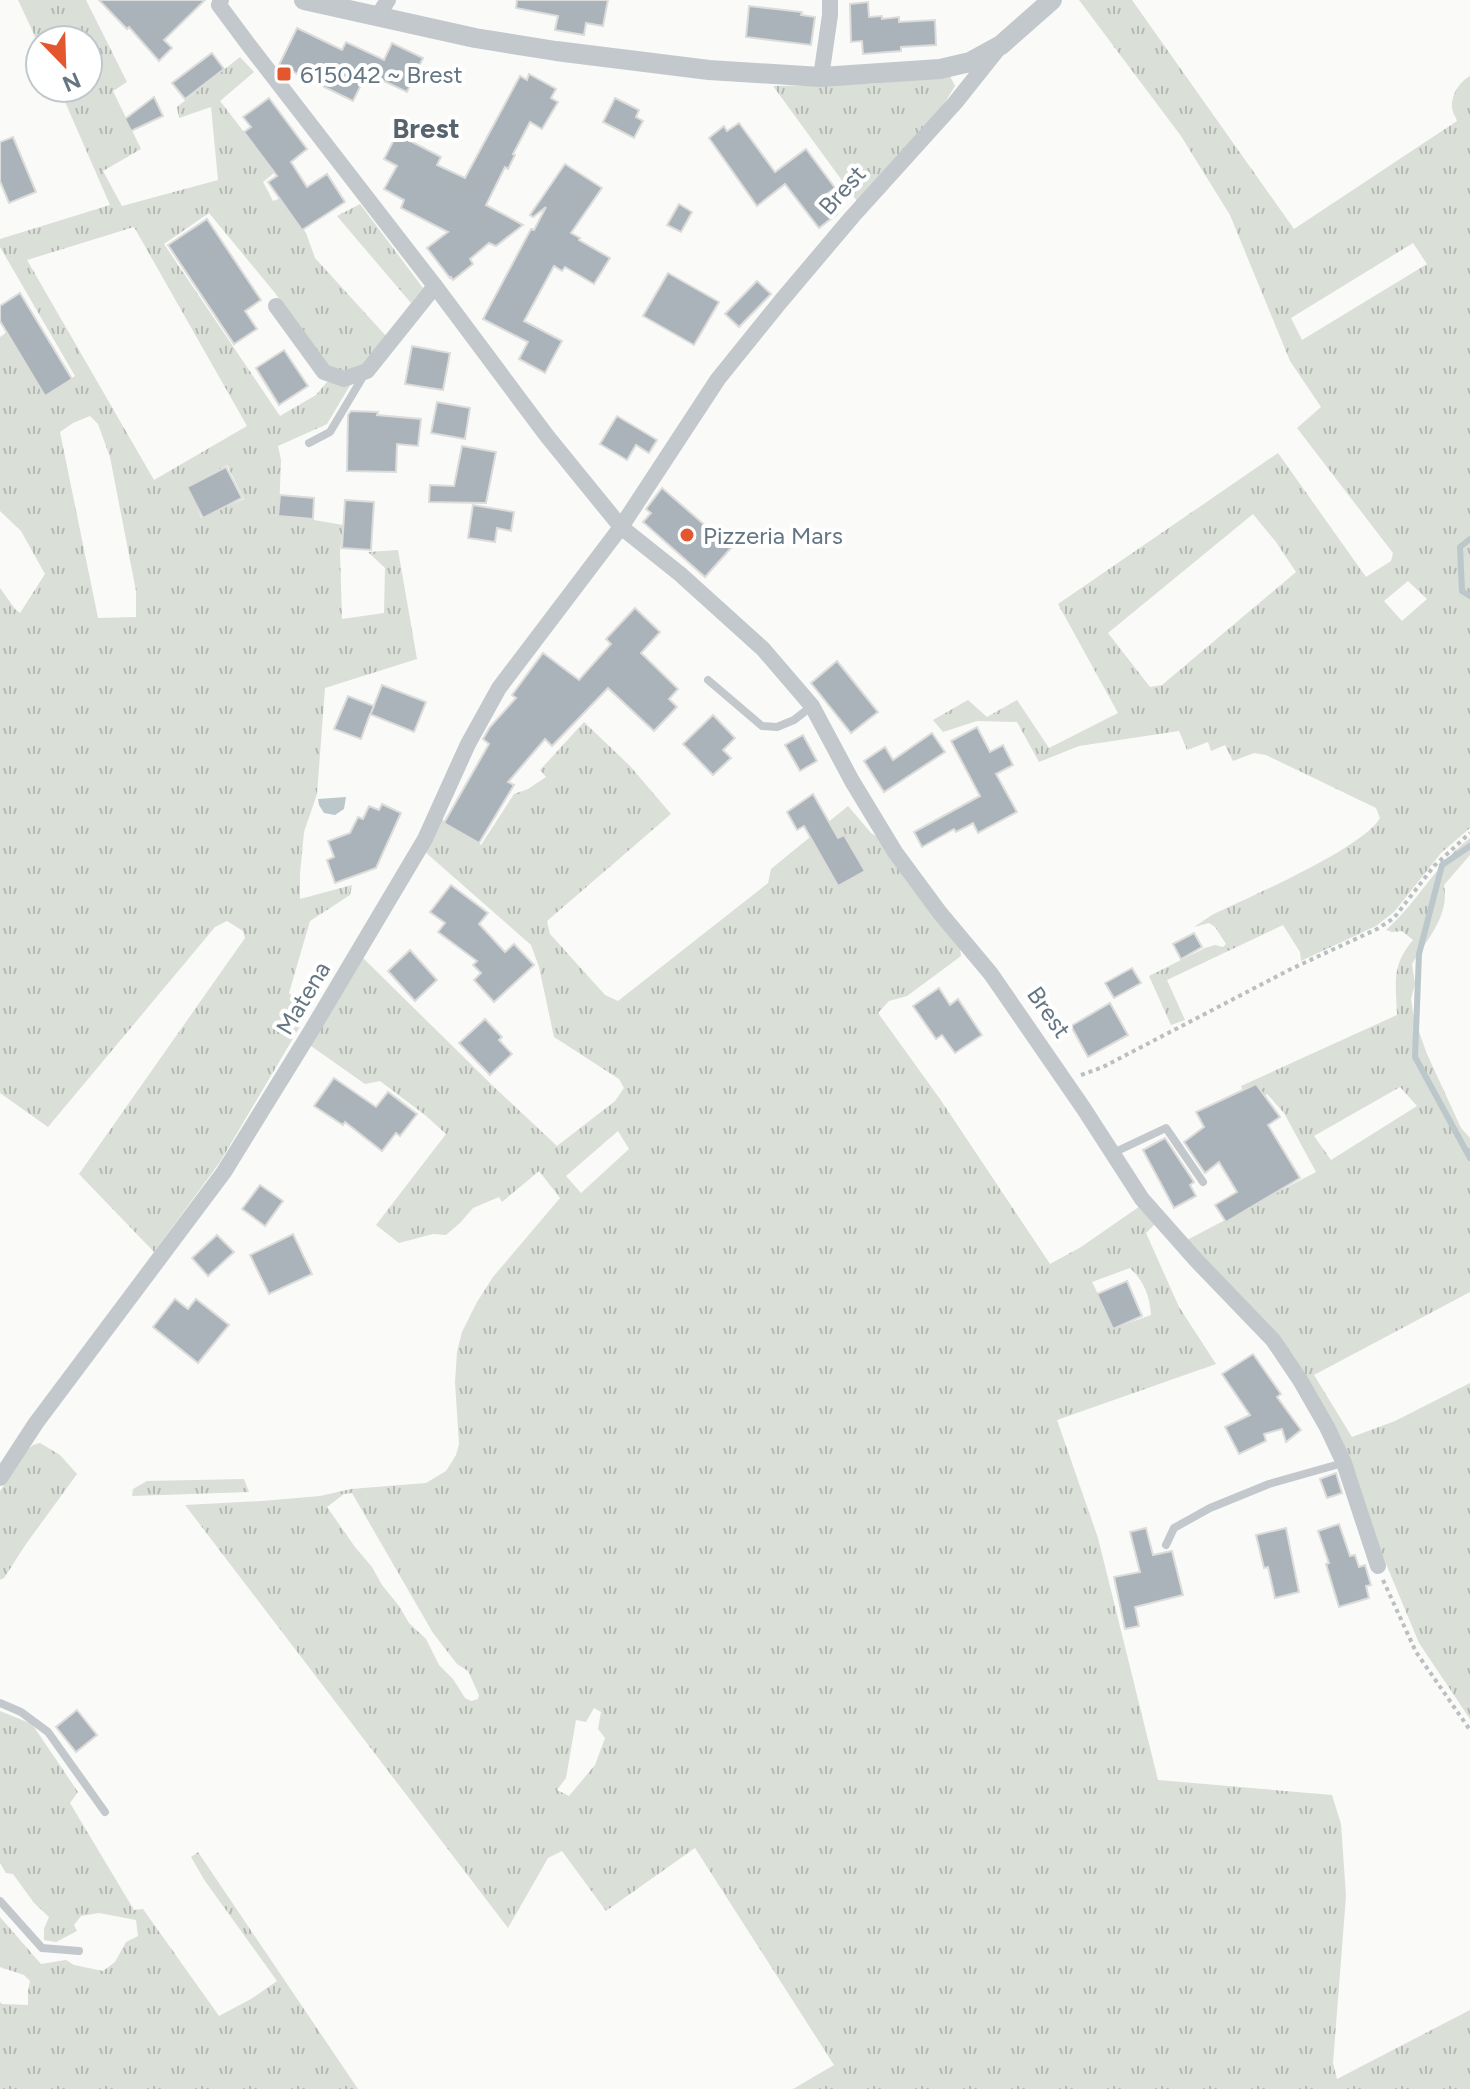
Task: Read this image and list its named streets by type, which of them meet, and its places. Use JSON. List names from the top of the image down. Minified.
{"streets":{"street":["Brest","Matena"]},"crossings":[["Brest","Matena"]],"districts":["Brest"],"places":{"transit":["615042 ~ Brest"],"other":["Pizzeria Mars"]},"north":"bottom right"}
